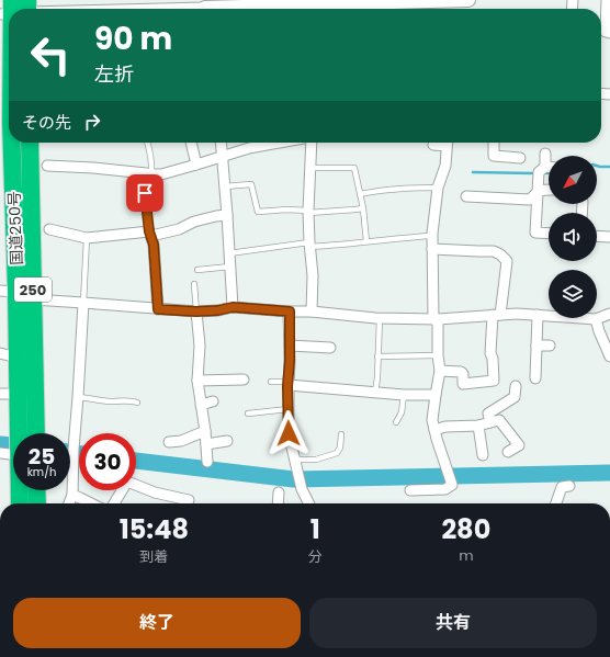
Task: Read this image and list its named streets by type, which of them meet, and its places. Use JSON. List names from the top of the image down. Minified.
{"streets":{"highway":["国道250号","250"]},"north":"bottom left","page":{"turn":["90 m","左折"],"then":"その先","speed":"25 km/h","limit":"30","eta":["15:48","到着","1","分","280","m"],"buttons":["終了","共有"]}}
